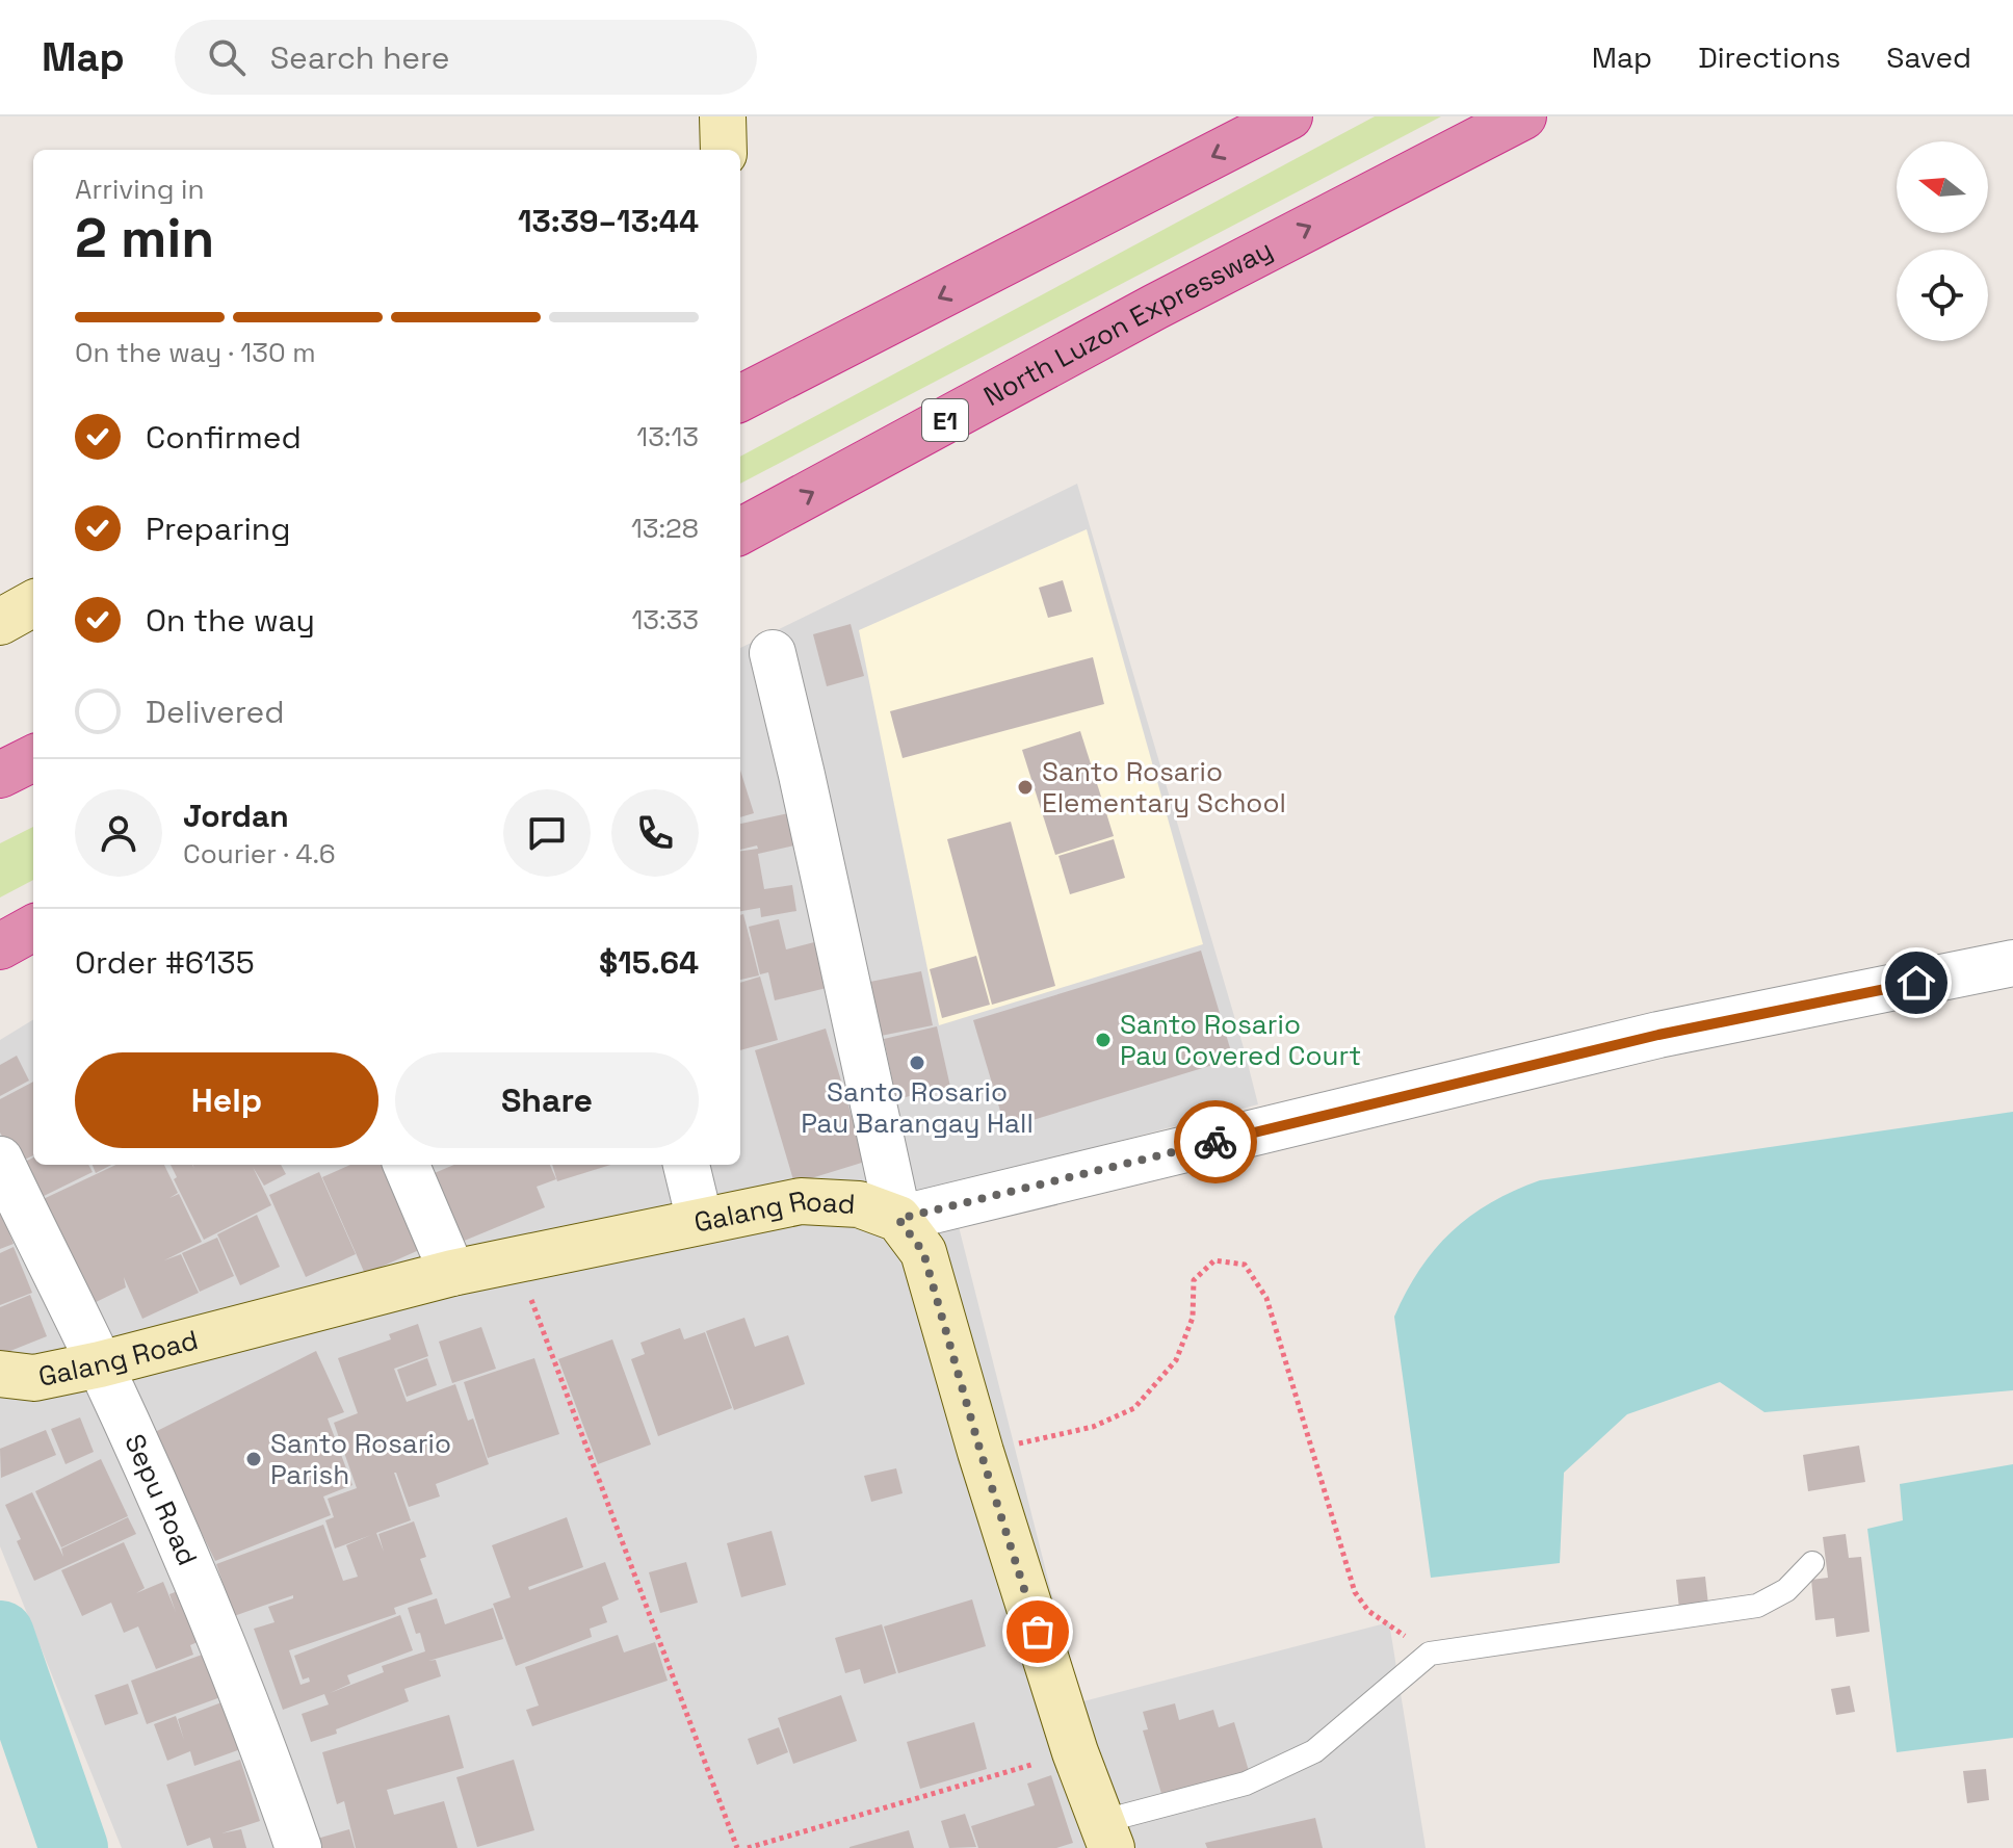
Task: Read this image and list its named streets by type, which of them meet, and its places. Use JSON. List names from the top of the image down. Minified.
{"streets":{"highway":["North Luzon Expressway","E1"],"street":["Galang Road","Sepu Road"]},"crossings":[["Galang Road","Sepu Road"]],"places":["Santo Rosario Elementary School","Santo Rosario Pau Covered Court","Santo Rosario Pau Barangay Hall","Santo Rosario Parish"],"north":"left","page":{"header":"Map","search":"Search here","nav":["Map","Directions","Saved"],"heading":["2 min","Arriving in","13:39–13:44"],"panel":["Jordan","Courier · 4.6","Order #6135","$15.64"],"bar":"On the way · 130 m","list":[["Confirmed","13:13"],["Preparing","13:28"],["On the way","13:33"],"Delivered"],"buttons":["Help","Share"]}}
